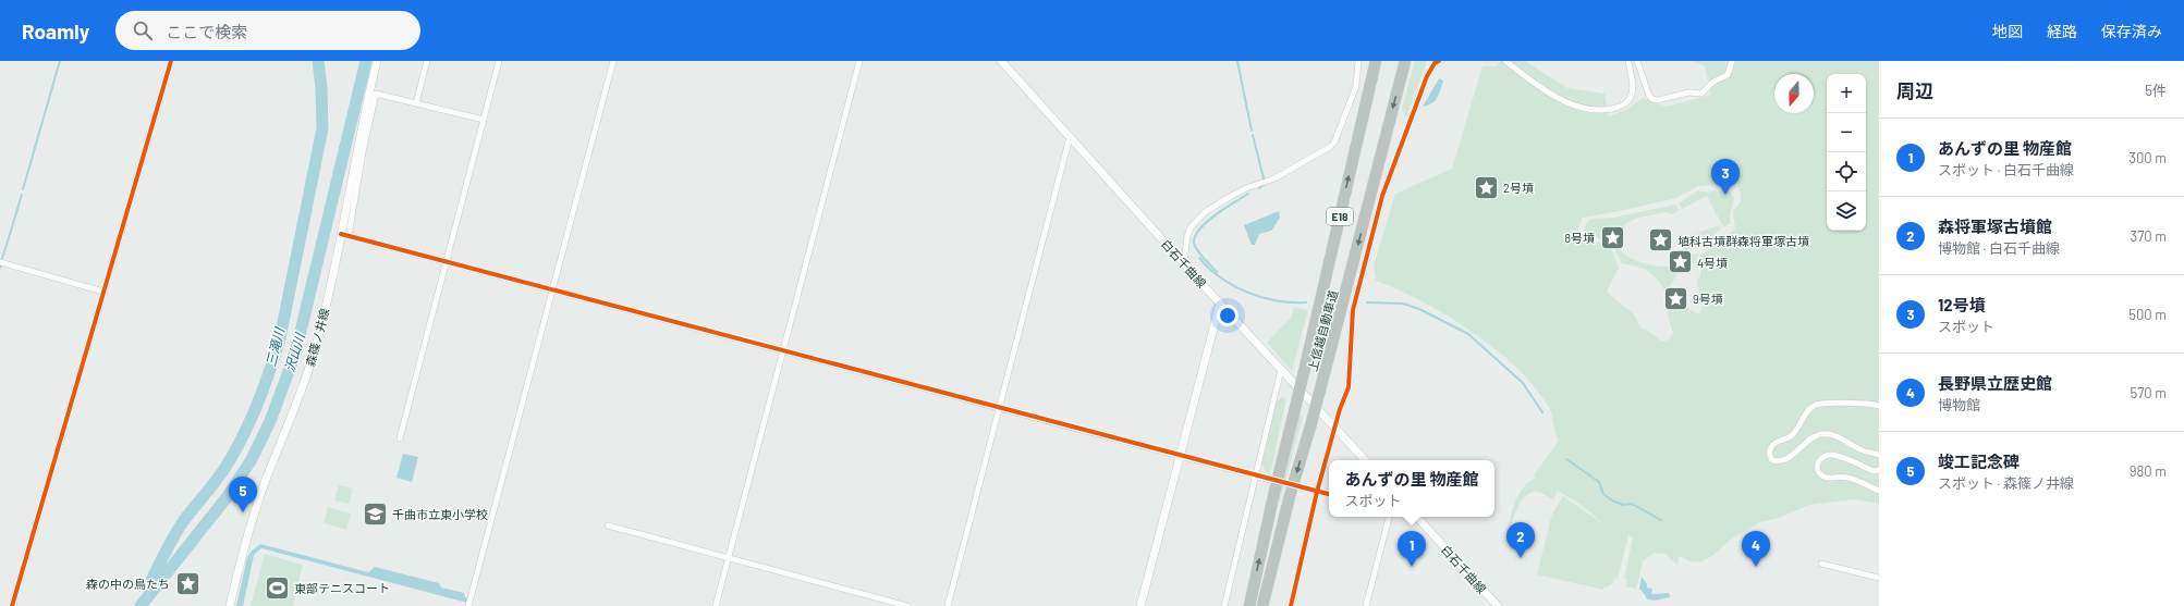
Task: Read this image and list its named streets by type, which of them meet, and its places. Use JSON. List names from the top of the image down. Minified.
{"streets":{"highway":["E18","上信越自動車道"],"main road":["白石千曲線","森篠ノ井線"]},"water":["三滝川","沢山川"],"places":{"place":["2号墳","8号墳","埴科古墳群森将軍塚古墳","4号墳","9号墳","森の中の鳥たち"],"school or university":["千曲市立東小学校"],"sports":["東部テニスコート"]},"north":"bottom","page":{"header":"Roamly","search":"ここで検索","nav":["地図","経路","保存済み"],"heading":["周辺","5件"],"map_buttons":["+","−"],"list":[{"mark":"1","name":"あんずの里 物産館","note":"スポット · 白石千曲線","value":"300 m"},{"mark":"2","name":"森将軍塚古墳館","note":"博物館 · 白石千曲線","value":"370 m"},{"mark":"3","name":"12号墳","note":"スポット","value":"500 m"},{"mark":"4","name":"長野県立歴史館","note":"博物館","value":"570 m"},{"mark":"5","name":"竣工記念碑","note":"スポット · 森篠ノ井線","value":"980 m"}],"pins":["3","5","2","1","4"],"popup":["あんずの里 物産館","スポット"]}}
